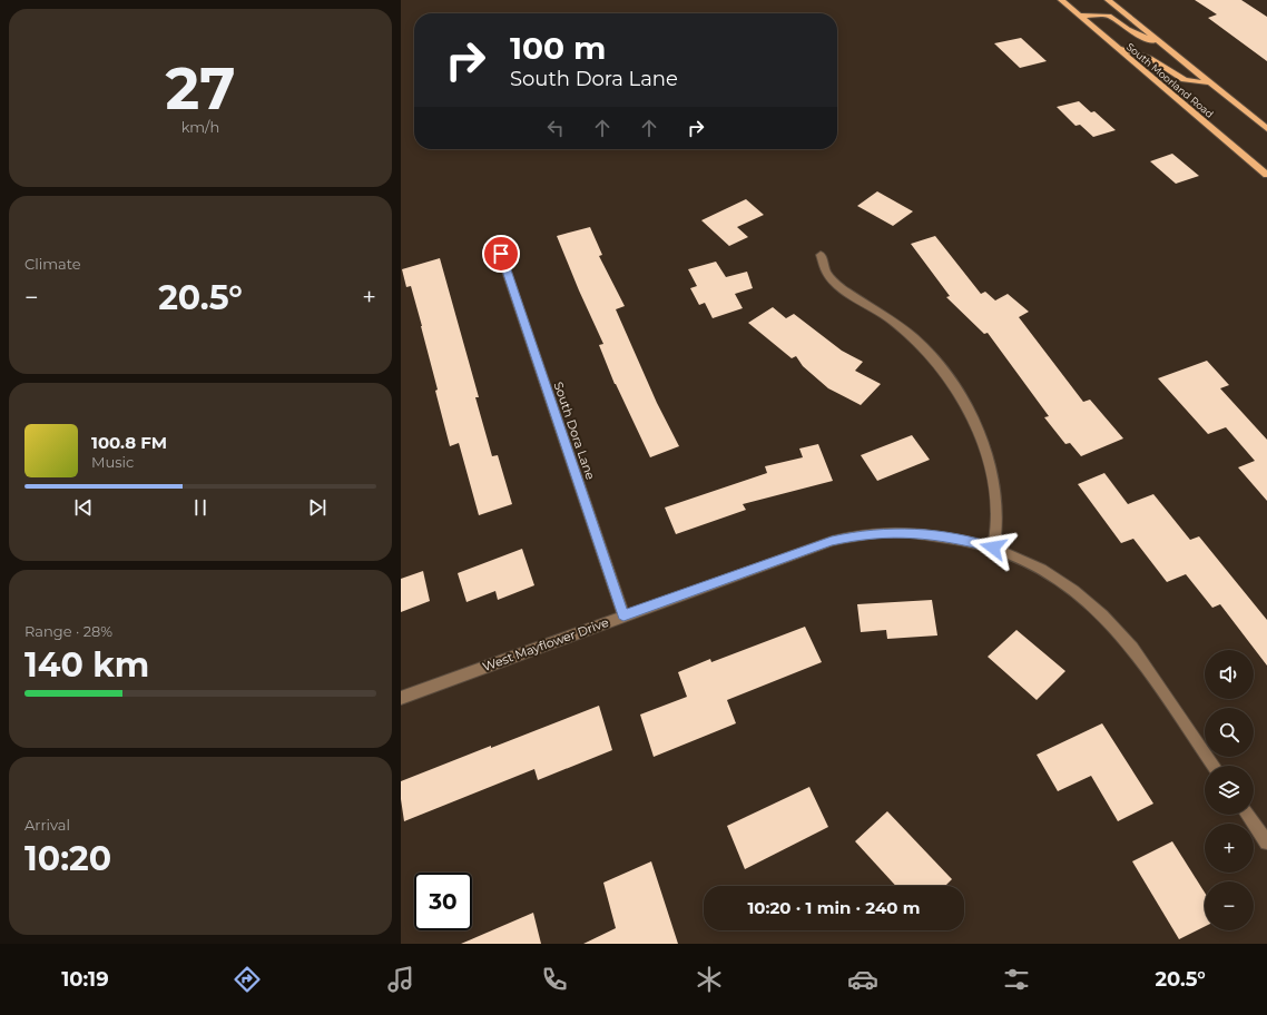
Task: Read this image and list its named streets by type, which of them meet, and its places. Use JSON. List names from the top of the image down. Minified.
{"streets":{"main road":["South Moorland Road"],"street":["South Dora Lane","West Mayflower Drive"]},"crossings":[["South Dora Lane","West Mayflower Drive"]],"page":{"tile":[["27","km/h"],"Climate",["Range · 28%","140 km"],["Arrival","10:20"]],"turn":["100 m","South Dora Lane"],"heat":["−","20.5°","+"],"song":["100.8 FM","Music"],"map_buttons":["+","−"],"limit":"30","trip":"10:20 · 1 min · 240 m","tabs":["10:19","20.5°"]}}
